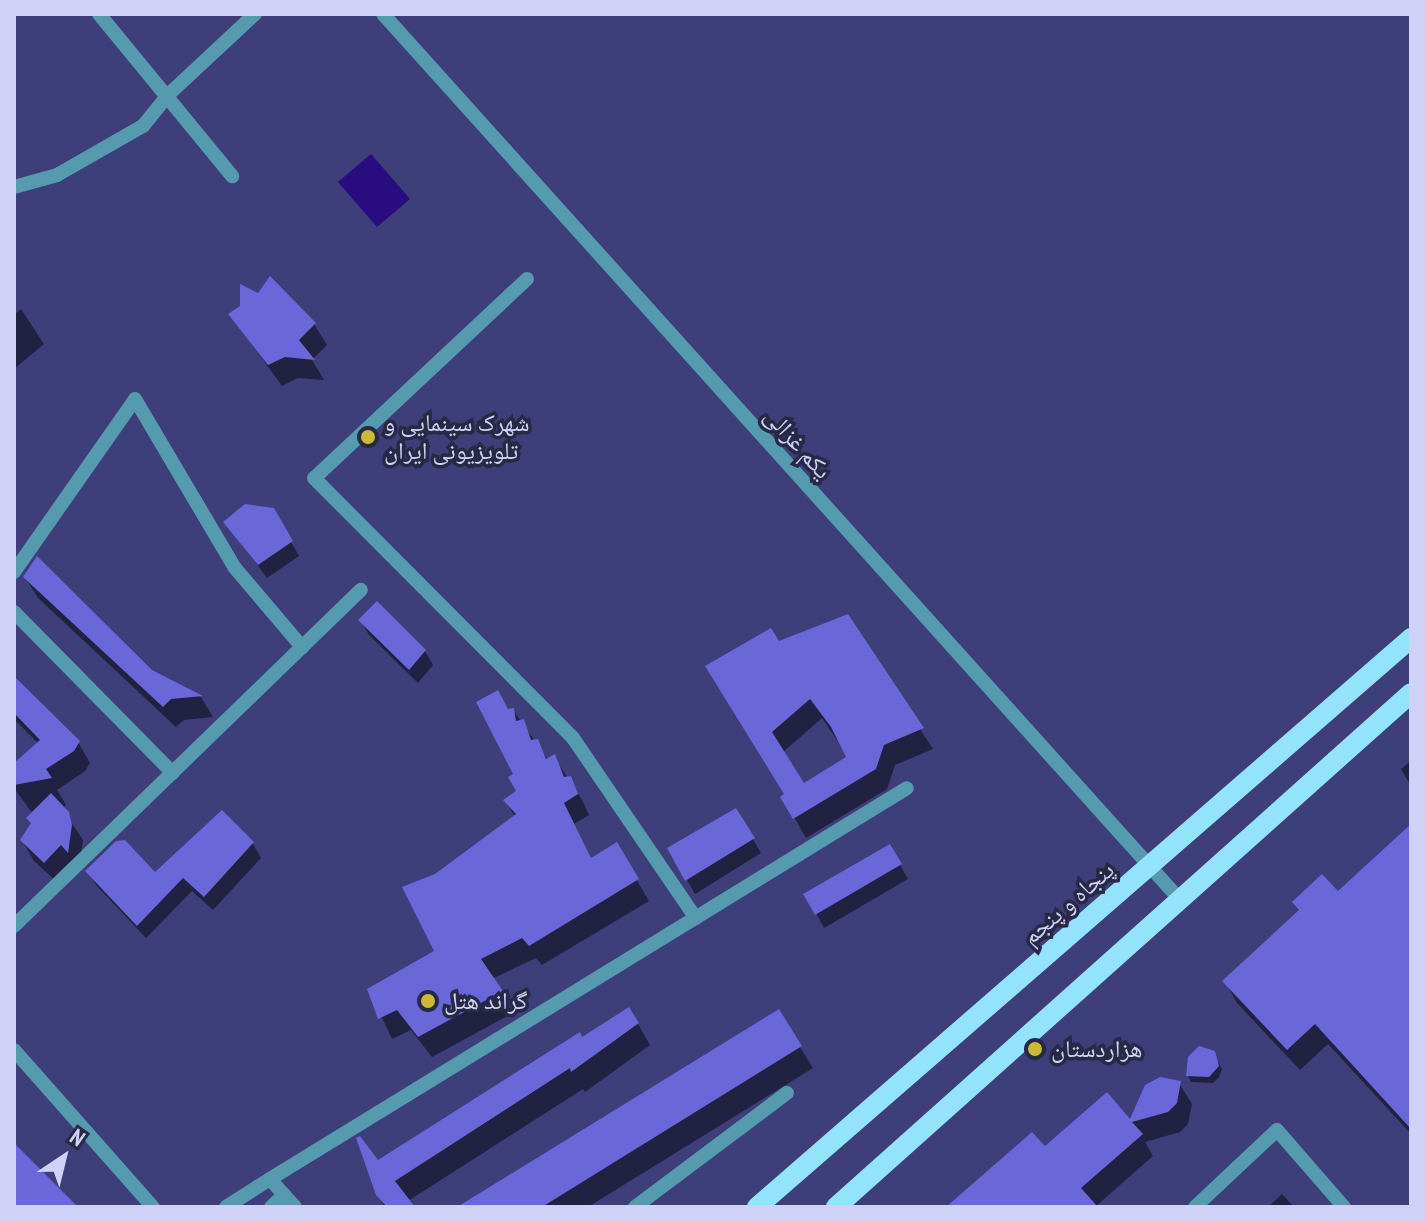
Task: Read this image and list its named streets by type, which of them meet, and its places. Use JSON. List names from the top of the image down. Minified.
{"streets":{"main road":["پنجاه و پنجم"],"street":["یکم غزالی"]},"crossings":[["یکم غزالی","پنجاه و پنجم"]],"places":["شهرک سینمایی و تلویزیونی ایران","گراند هتل","هزاردستان"],"north":"top right"}
